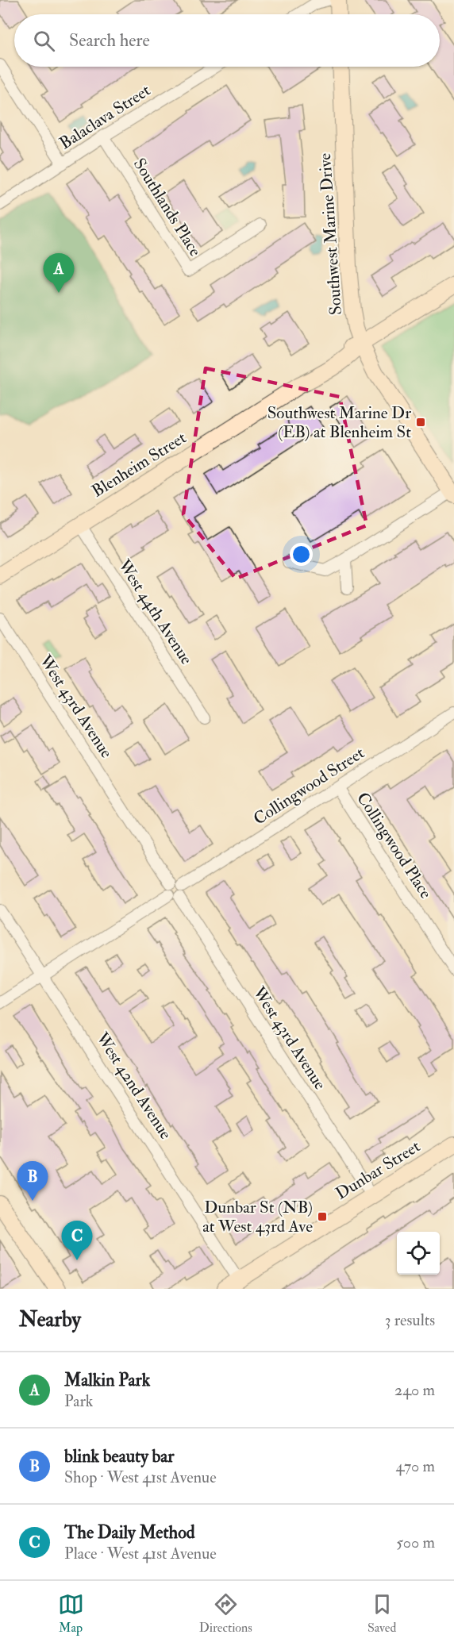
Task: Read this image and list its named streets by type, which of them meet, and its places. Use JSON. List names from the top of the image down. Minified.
{"streets":{"main road":["Southwest Marine Drive","Blenheim Street","Dunbar Street"],"street":["Balaclava Street","Southlands Place","West 44th Avenue","West 43rd Avenue","Collingwood Street","Collingwood Place","West 42nd Avenue"]},"crossings":[["Balaclava Street","Southlands Place"],["Southwest Marine Drive","Blenheim Street"],["Blenheim Street","West 44th Avenue"],["West 43rd Avenue","Collingwood Street"],["West 43rd Avenue","Dunbar Street"],["Collingwood Street","Collingwood Place"],["West 42nd Avenue","Dunbar Street"]],"places":{"transit":["Southwest Marine Dr (EB) at Blenheim St","Dunbar St (NB) at West 43rd Ave"]},"page":{"search":"Search here","pins":["A","B","C"],"heading":["Nearby","3 results"],"list":[{"mark":"A","name":"Malkin Park","note":"Park","value":"240 m"},{"mark":"B","name":"blink beauty bar","note":"Shop · West 41st Avenue","value":"470 m"},{"mark":"C","name":"The Daily Method","note":"Place · West 41st Avenue","value":"500 m"}],"nav":["Map","Directions","Saved"]}}
